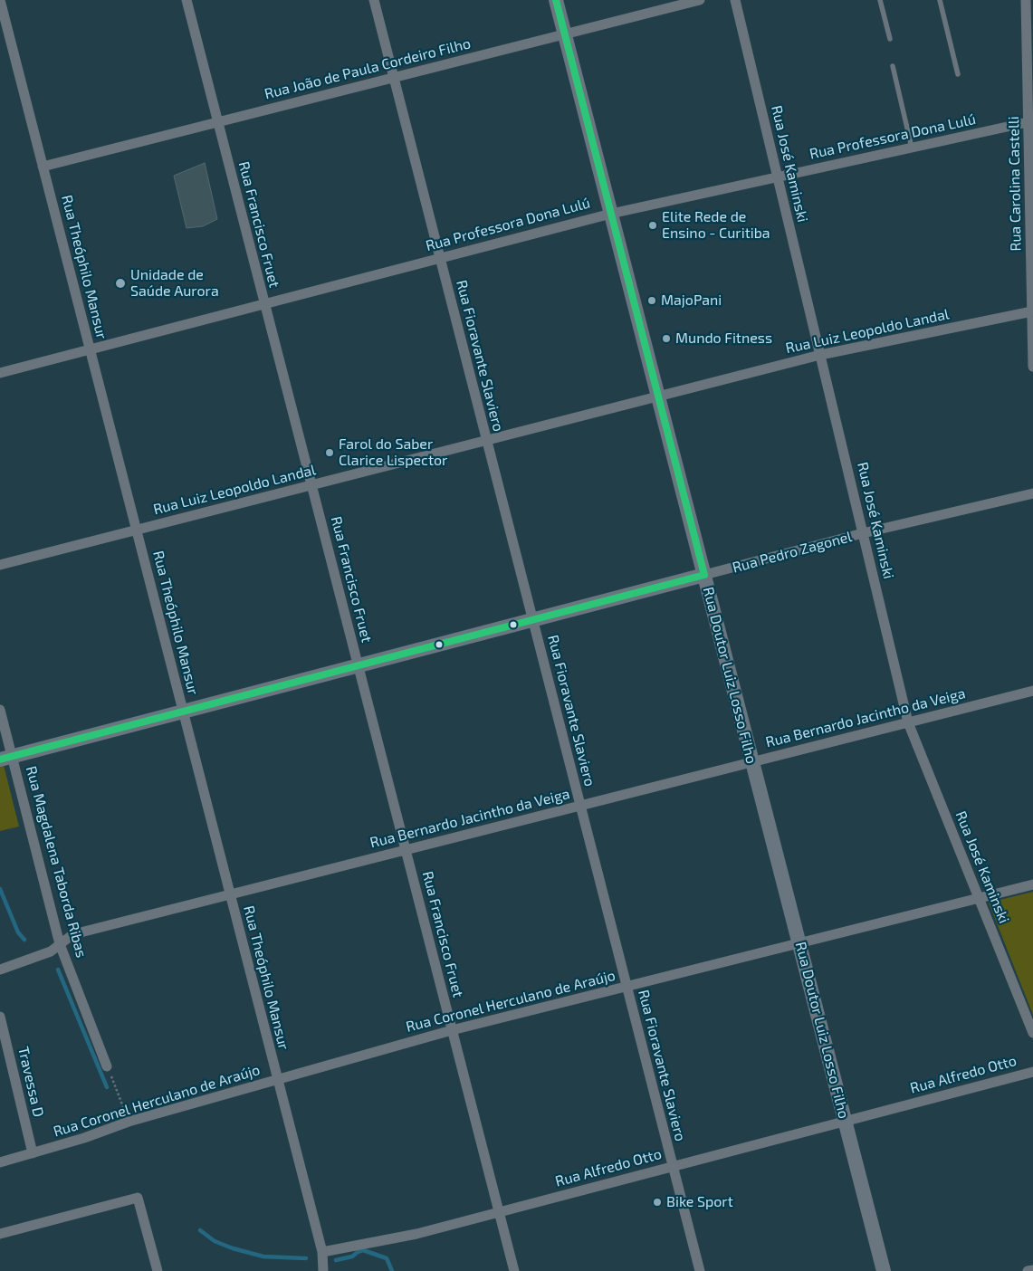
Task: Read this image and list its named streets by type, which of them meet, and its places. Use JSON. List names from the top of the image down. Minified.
{"streets":{"street":["Rua João de Paula Cordeiro Filho","Rua Professora Dona Lulú","Rua José Kaminski","Rua Carolina Castelli","Rua Francisco Fruet","Rua Theóphilo Mansur","Rua Luiz Leopoldo Landal","Rua Fioravante Slaviero","Rua Pedro Zagonel","Rua Doutor Luiz Losso Filho","Rua Bernardo Jacintho da Veiga","Rua Magdalena Taborda Ribas","Rua Coronel Herculano de Araújo","Rua Alfredo Otto","Travessa D"]},"crossings":[["Rua João de Paula Cordeiro Filho","Rua Francisco Fruet"],["Rua João de Paula Cordeiro Filho","Rua Theóphilo Mansur"],["Rua João de Paula Cordeiro Filho","Rua Fioravante Slaviero"],["Rua João de Paula Cordeiro Filho","Rua Doutor Luiz Losso Filho"],["Rua Professora Dona Lulú","Rua José Kaminski"],["Rua Professora Dona Lulú","Rua Carolina Castelli"],["Rua Professora Dona Lulú","Rua Francisco Fruet"],["Rua Professora Dona Lulú","Rua Theóphilo Mansur"],["Rua Professora Dona Lulú","Rua Fioravante Slaviero"],["Rua Professora Dona Lulú","Rua Doutor Luiz Losso Filho"],["Rua José Kaminski","Rua Luiz Leopoldo Landal"],["Rua José Kaminski","Rua Pedro Zagonel"],["Rua José Kaminski","Rua Bernardo Jacintho da Veiga"],["Rua José Kaminski","Rua Coronel Herculano de Araújo"],["Rua Carolina Castelli","Rua Luiz Leopoldo Landal"],["Rua Francisco Fruet","Rua Luiz Leopoldo Landal"],["Rua Francisco Fruet","Rua Pedro Zagonel"],["Rua Francisco Fruet","Rua Bernardo Jacintho da Veiga"],["Rua Francisco Fruet","Rua Coronel Herculano de Araújo"],["Rua Francisco Fruet","Rua Alfredo Otto"],["Rua Theóphilo Mansur","Rua Luiz Leopoldo Landal"],["Rua Theóphilo Mansur","Rua Pedro Zagonel"],["Rua Theóphilo Mansur","Rua Bernardo Jacintho da Veiga"],["Rua Theóphilo Mansur","Rua Coronel Herculano de Araújo"],["Rua Theóphilo Mansur","Rua Alfredo Otto"],["Rua Luiz Leopoldo Landal","Rua Fioravante Slaviero"],["Rua Luiz Leopoldo Landal","Rua Doutor Luiz Losso Filho"],["Rua Fioravante Slaviero","Rua Pedro Zagonel"],["Rua Fioravante Slaviero","Rua Bernardo Jacintho da Veiga"],["Rua Fioravante Slaviero","Rua Coronel Herculano de Araújo"],["Rua Fioravante Slaviero","Rua Alfredo Otto"],["Rua Pedro Zagonel","Rua Doutor Luiz Losso Filho"],["Rua Pedro Zagonel","Rua Magdalena Taborda Ribas"],["Rua Doutor Luiz Losso Filho","Rua Bernardo Jacintho da Veiga"],["Rua Doutor Luiz Losso Filho","Rua Coronel Herculano de Araújo"],["Rua Doutor Luiz Losso Filho","Rua Alfredo Otto"],["Rua Bernardo Jacintho da Veiga","Rua Magdalena Taborda Ribas"],["Rua Coronel Herculano de Araújo","Travessa D"]],"places":["Elite Rede de Ensino - Curitiba","Unidade de Saúde Aurora","MajoPani","Mundo Fitness","Farol do Saber Clarice Lispector","Bike Sport"]}
